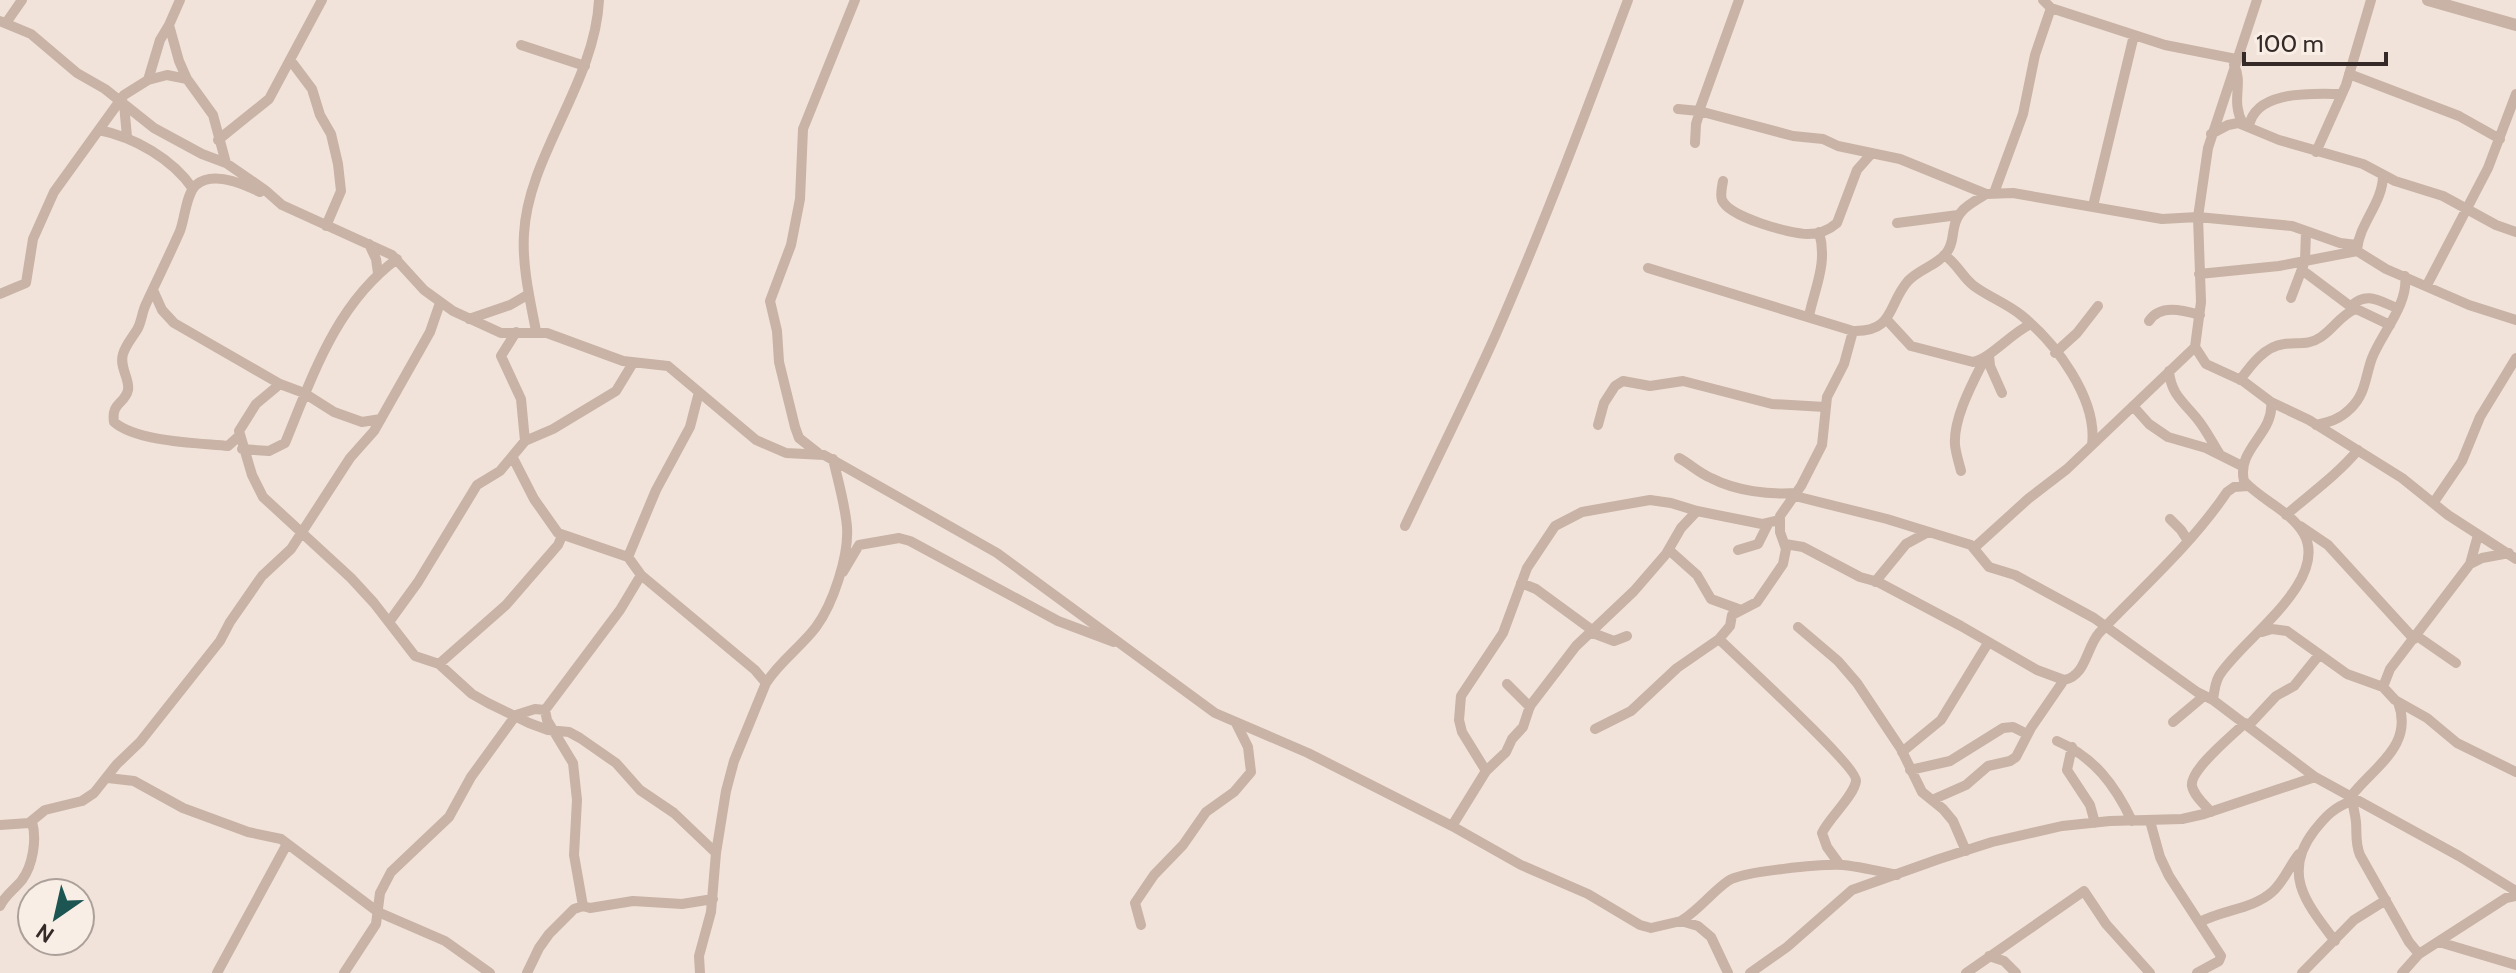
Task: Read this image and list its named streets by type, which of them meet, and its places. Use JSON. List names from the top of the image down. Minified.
{"scale_bar":"100 m","north":"bottom left"}
